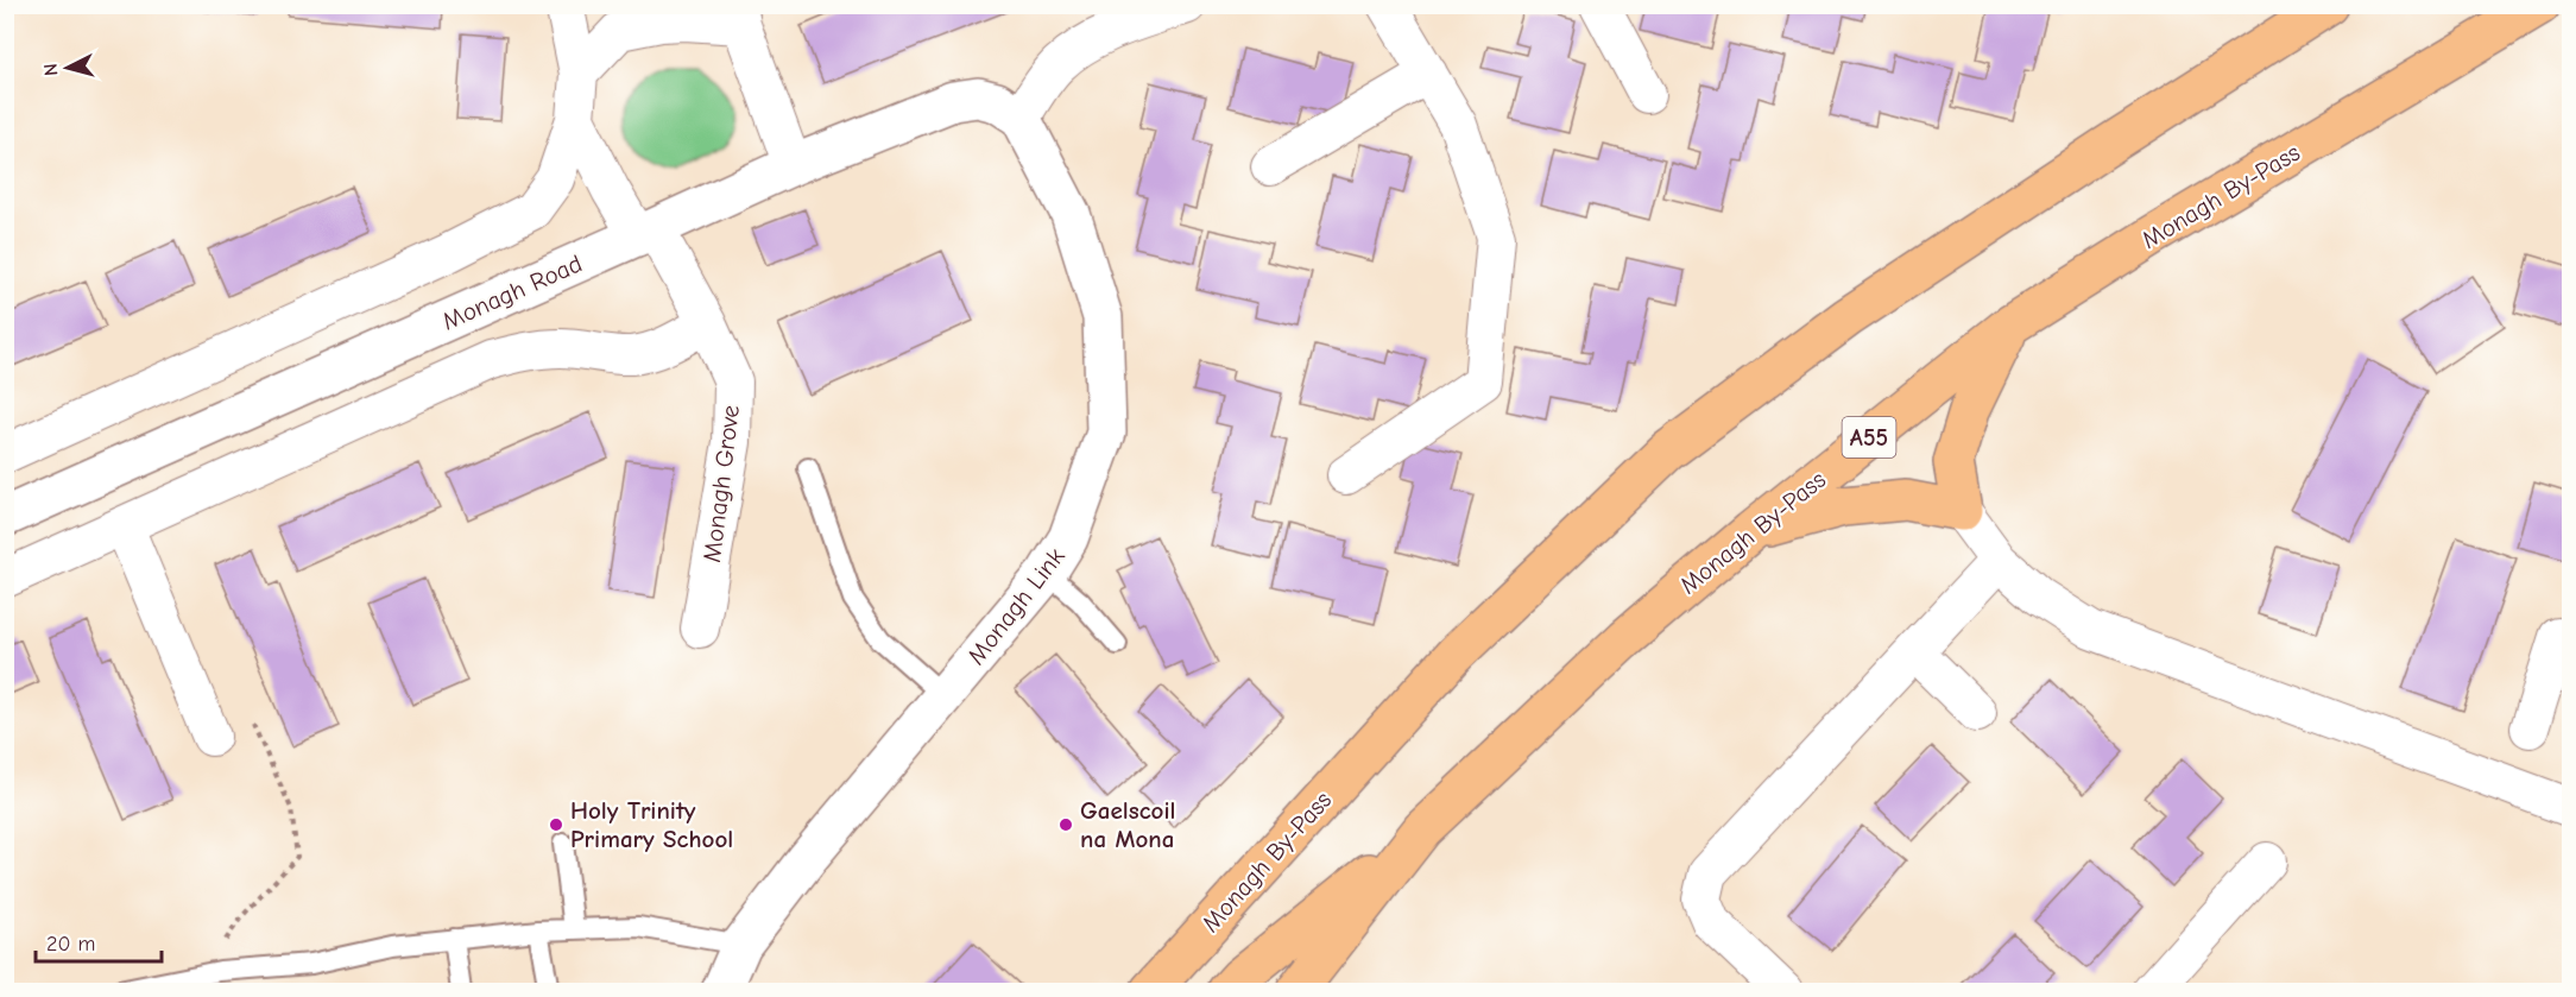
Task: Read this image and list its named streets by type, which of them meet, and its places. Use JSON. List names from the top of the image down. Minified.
{"streets":{"highway":["Monagh By-Pass","A55"],"street":["Monagh Road","Monagh Grove","Monagh Link"]},"crossings":[["Monagh Road","Monagh Grove"],["Monagh Road","Monagh Link"]],"places":["Holy Trinity Primary School","Gaelscoil na Mona"],"scale_bar":"20 m","north":"left"}
